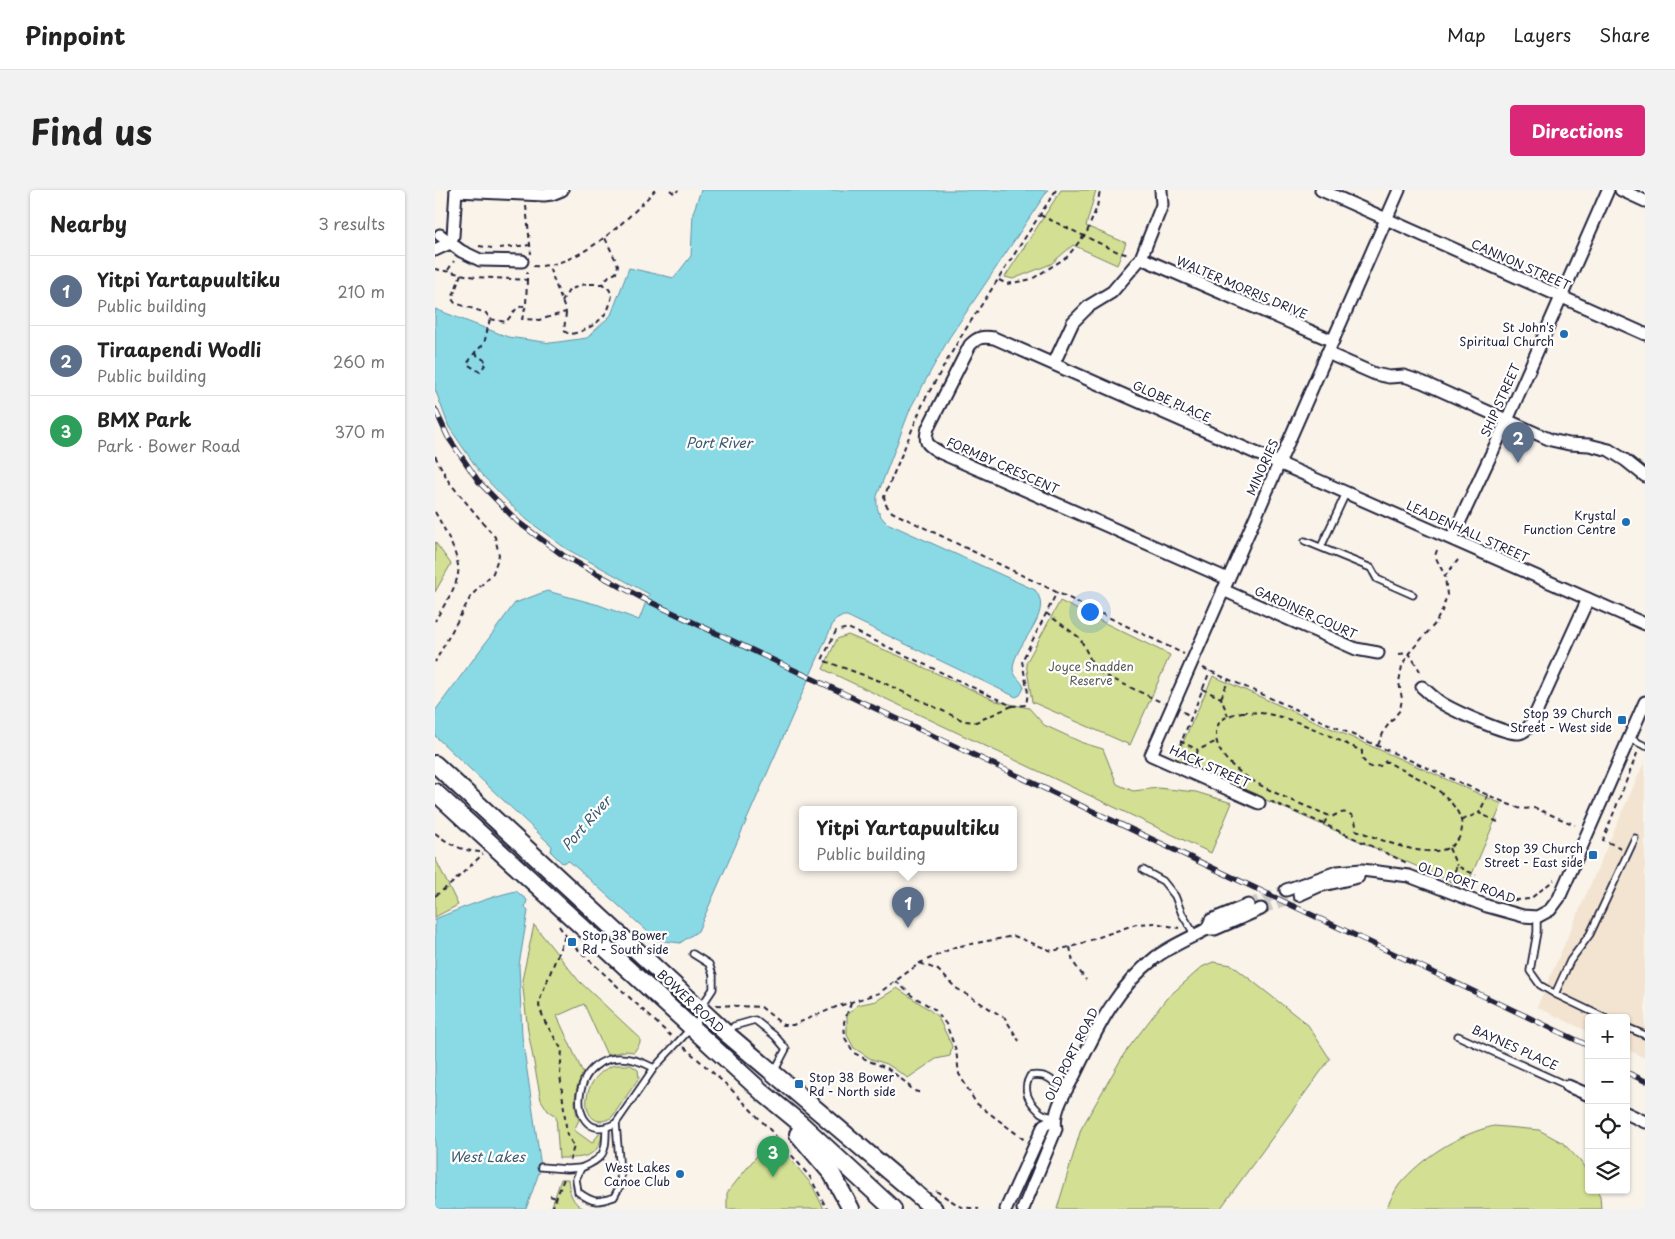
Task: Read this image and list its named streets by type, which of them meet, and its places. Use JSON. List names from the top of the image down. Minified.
{"streets":{"main road":["BOWER ROAD"],"street":["CANNON STREET","WALTER MORRIS DRIVE","SHIP STREET","GLOBE PLACE","FORMBY CRESCENT","MINORIES","LEADENHALL STREET","GARDINER COURT","HACK STREET","OLD PORT ROAD","BAYNES PLACE"]},"crossings":[["CANNON STREET","SHIP STREET"],["CANNON STREET","MINORIES"],["WALTER MORRIS DRIVE","MINORIES"],["SHIP STREET","LEADENHALL STREET"],["GLOBE PLACE","FORMBY CRESCENT"],["GLOBE PLACE","MINORIES"],["GLOBE PLACE","LEADENHALL STREET"],["FORMBY CRESCENT","MINORIES"],["FORMBY CRESCENT","GARDINER COURT"],["MINORIES","LEADENHALL STREET"],["MINORIES","GARDINER COURT"],["MINORIES","HACK STREET"]],"water":["Port River","West Lakes"],"parks":["Joyce Snadden Reserve"],"places":{"other":["St John's Spiritual Church","Krystal Function Centre","West Lakes Canoe Club"],"transit":["Stop 39 Church Street - West side","Stop 39 Church Street - East side","Stop 38 Bower Rd - South side","Stop 38 Bower Rd - North side"]},"page":{"header":"Pinpoint","nav":["Map","Layers","Share"],"title":"Find us","buttons":"Directions","heading":["Nearby","3 results"],"list":[{"mark":"1","name":"Yitpi Yartapuultiku","note":"Public building","value":"210 m"},{"mark":"2","name":"Tiraapendi Wodli","note":"Public building","value":"260 m"},{"mark":"3","name":"BMX Park","note":"Park · Bower Road","value":"370 m"}],"pins":["2","1","3"],"popup":["Yitpi Yartapuultiku","Public building"],"map_buttons":["+","−"]}}
